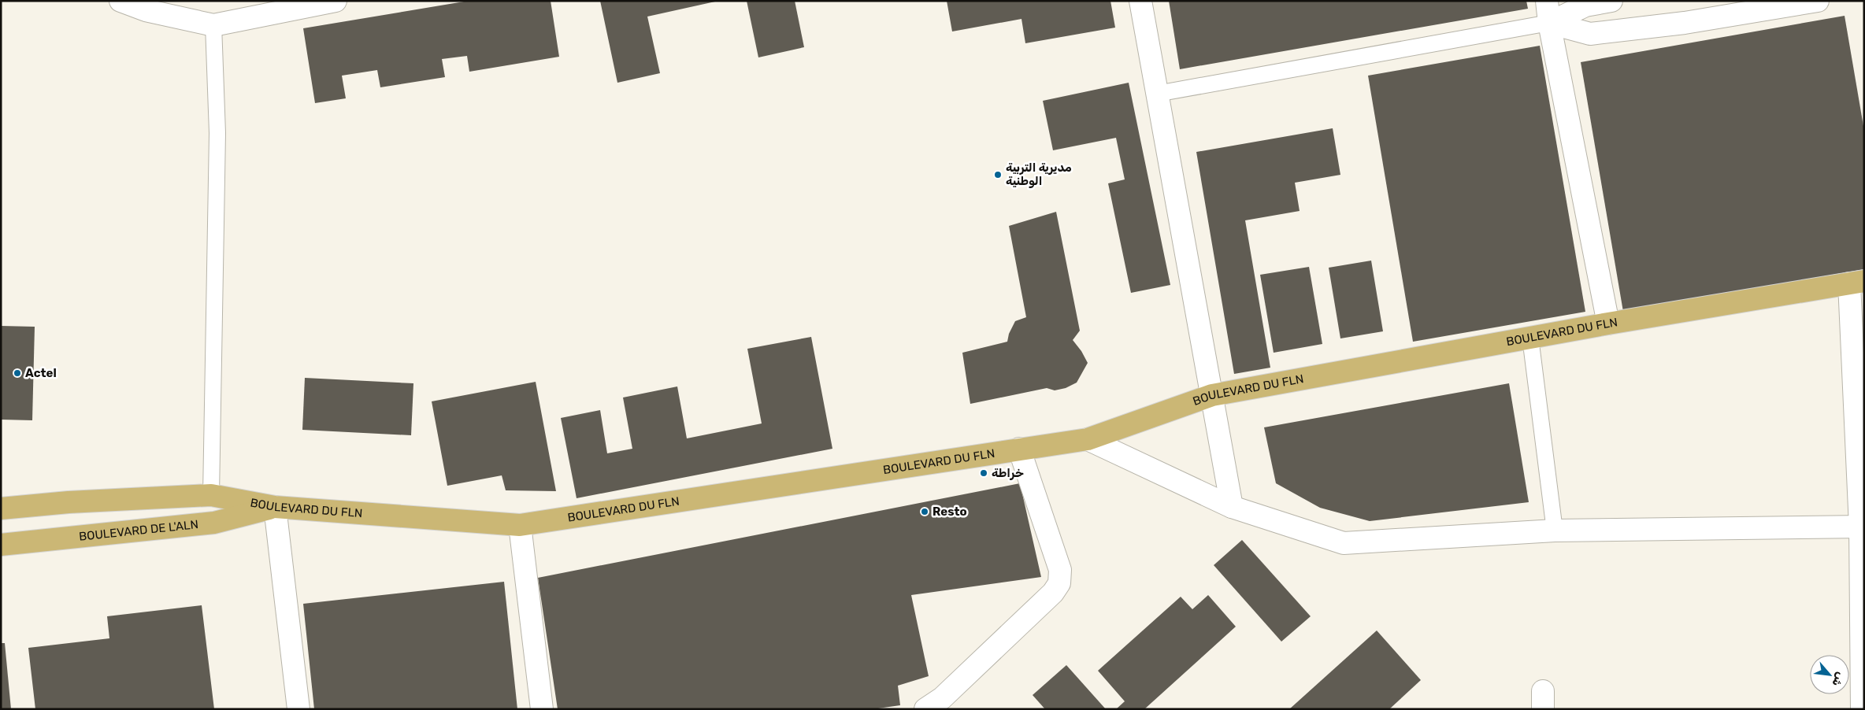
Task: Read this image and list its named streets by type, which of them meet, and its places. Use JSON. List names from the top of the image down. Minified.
{"streets":{"main road":["BOULEVARD DU FLN","BOULEVARD DE L'ALN"]},"crossings":[["BOULEVARD DU FLN","BOULEVARD DE L'ALN"]],"places":["مديرية التربية الوطنية","Actel","خراطة","Resto"],"north":"bottom right"}
